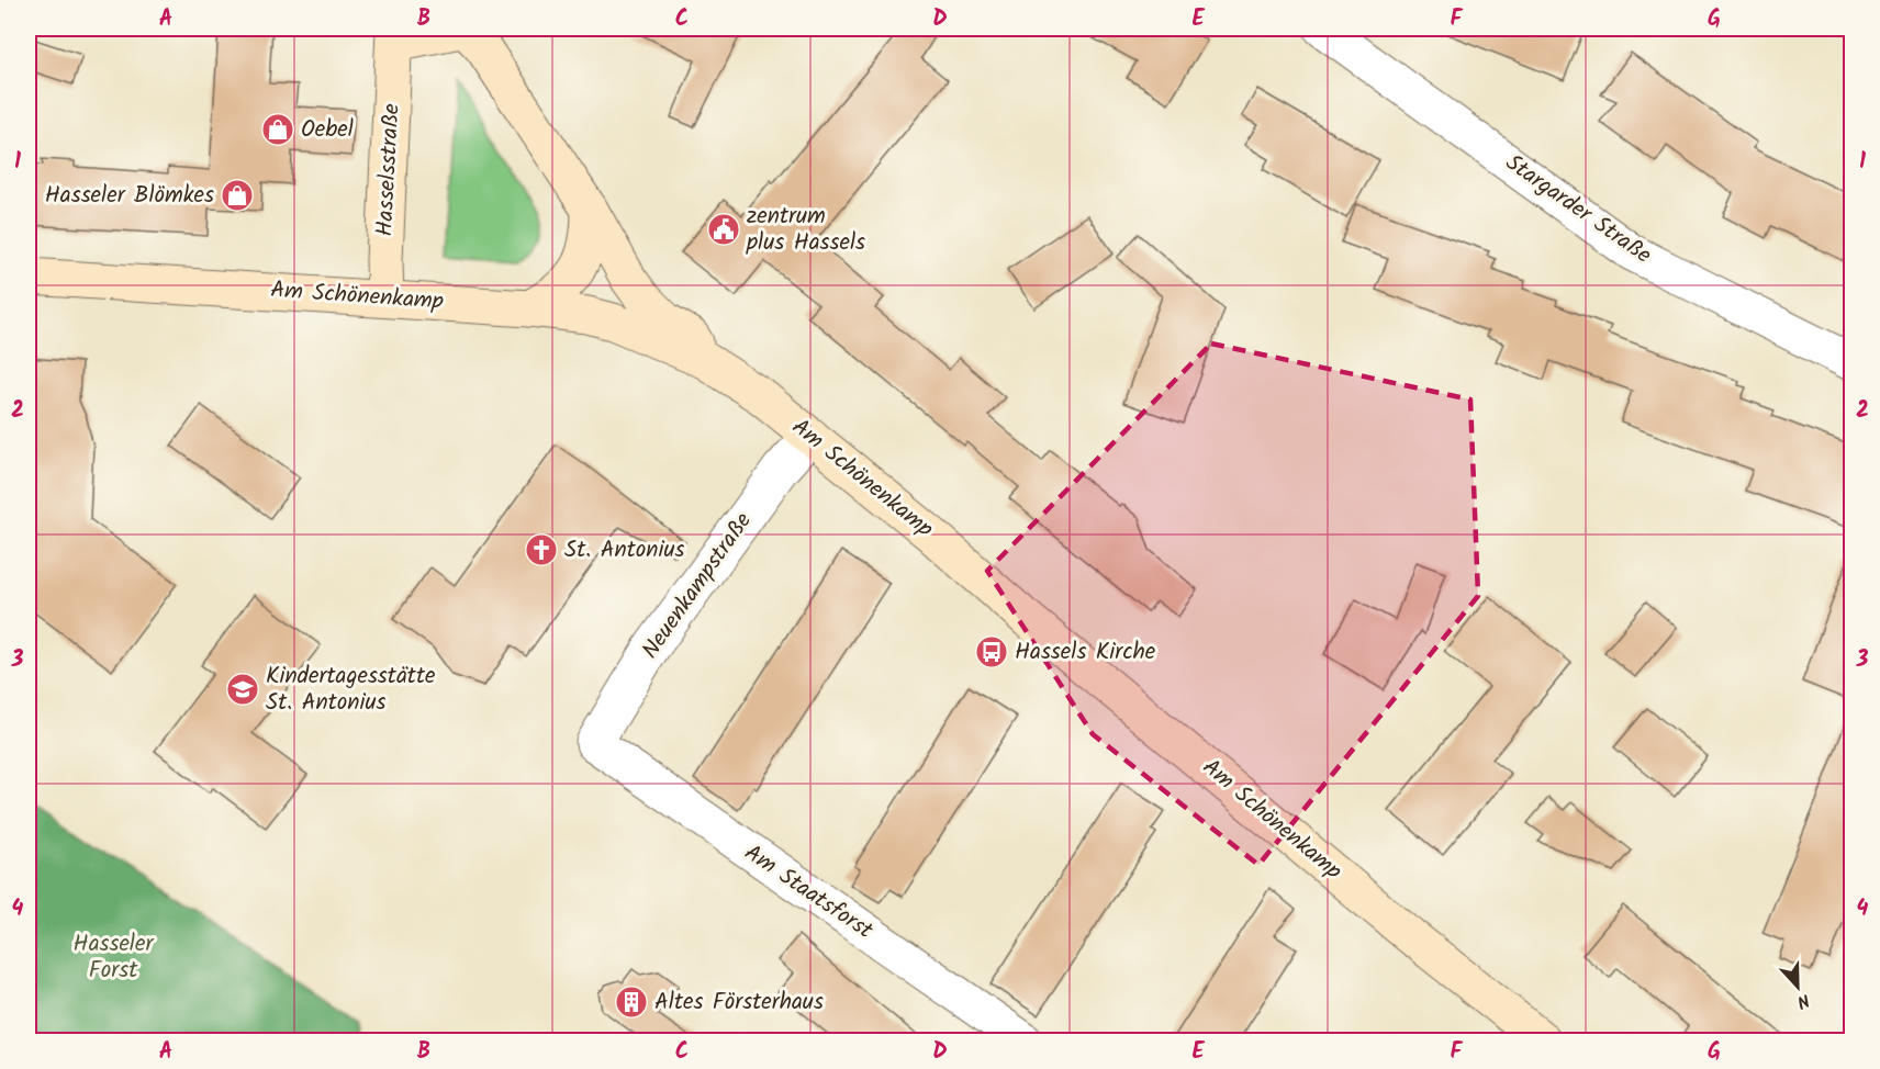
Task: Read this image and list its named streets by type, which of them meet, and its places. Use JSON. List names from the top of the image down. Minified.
{"streets":{"main road":["Hasselsstraße","Am Schönenkamp"],"street":["Stargarder Straße","Neuenkampstraße","Am Staatsforst"]},"crossings":[["Hasselsstraße","Am Schönenkamp"],["Am Schönenkamp","Neuenkampstraße"],["Neuenkampstraße","Am Staatsforst"]],"parks":["Hasseler Forst"],"places":{"shop":["Oebel","Hasseler Blömkes"],"public building":["zentrum plus Hassels"],"church":["St. Antonius"],"bus stop":["Hassels Kirche"],"school or university":["Kindertagesstätte St. Antonius"],"building":["Altes Försterhaus"]},"north":"bottom","grid":{"columns":["A","B","C","D","E","F","G"],"rows":["1","2","3","4"]}}
